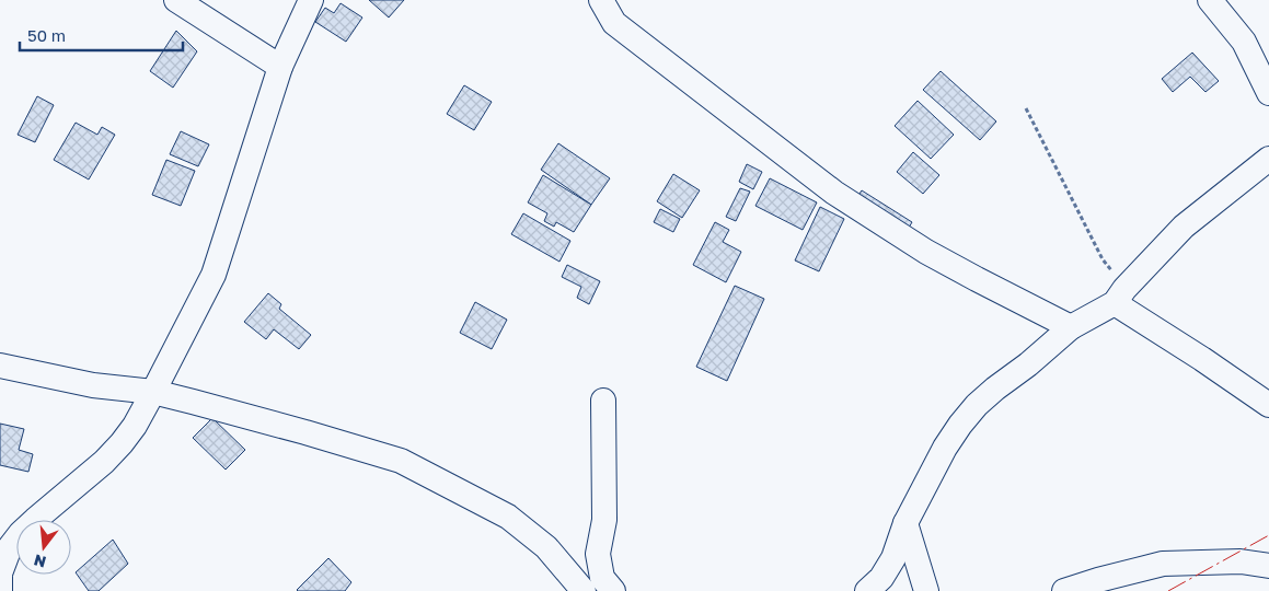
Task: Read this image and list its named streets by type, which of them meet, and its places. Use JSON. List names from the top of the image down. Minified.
{"scale_bar":"50 m","north":"bottom"}
